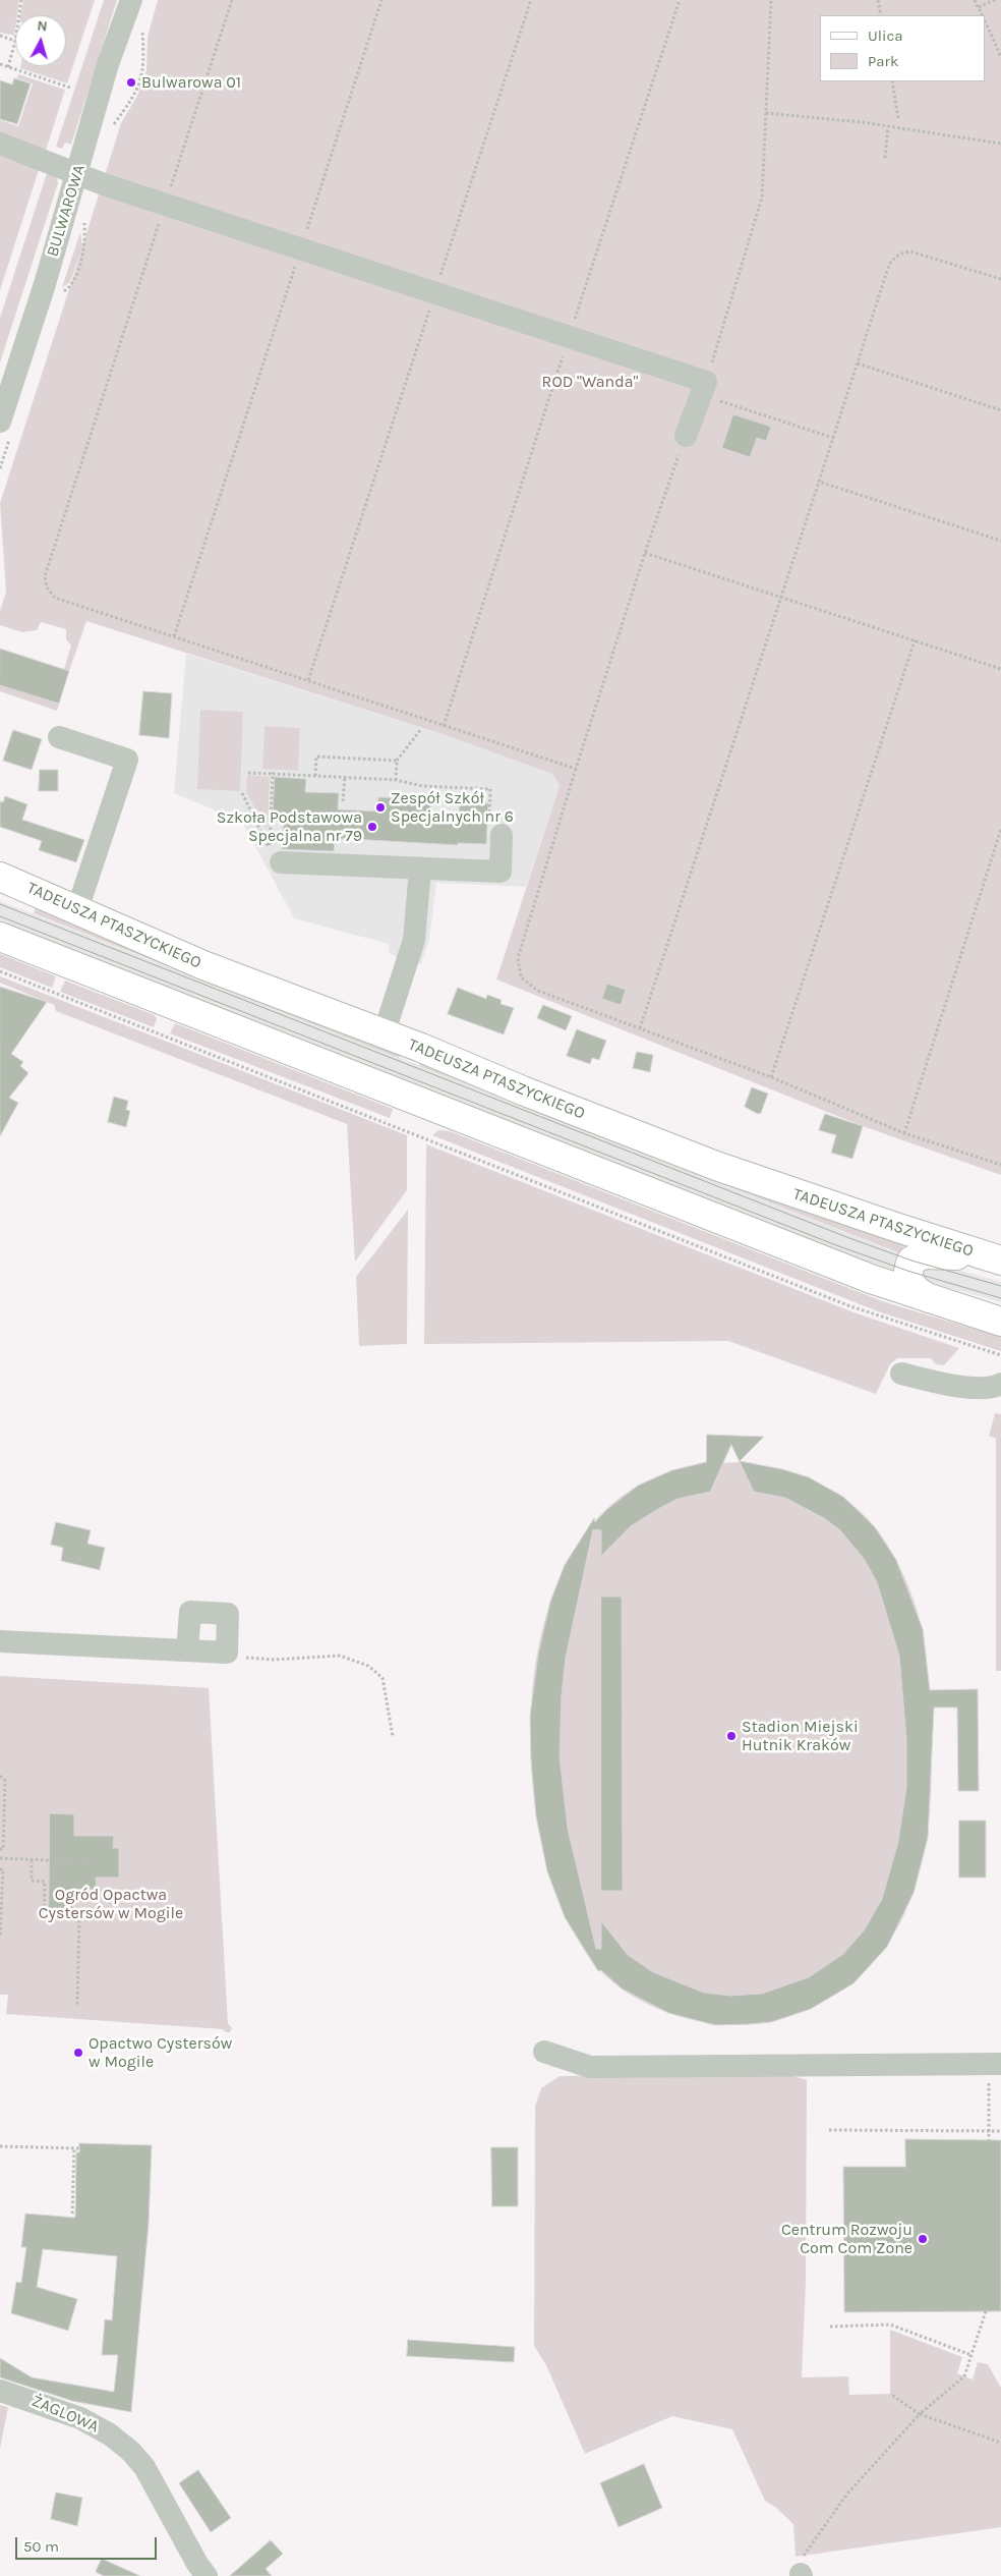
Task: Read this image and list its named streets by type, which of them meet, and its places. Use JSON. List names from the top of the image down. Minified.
{"streets":{"main road":["TADEUSZA PTASZYCKIEGO"],"street":["BULWAROWA","ŻAGLOWA"]},"parks":["ROD \"Wanda\"","Ogród Opactwa Cystersów w Mogile"],"places":["Bulwarowa 01","Zespół Szkół Specjalnych nr 6","Szkoła Podstawowa Specjalna nr 79","Stadion Miejski Hutnik Kraków","Opactwo Cystersów w Mogile","Centrum Rozwoju Com Com Zone"],"legend":["Ulica","Park"],"scale_bar":"50 m","north":"top"}
